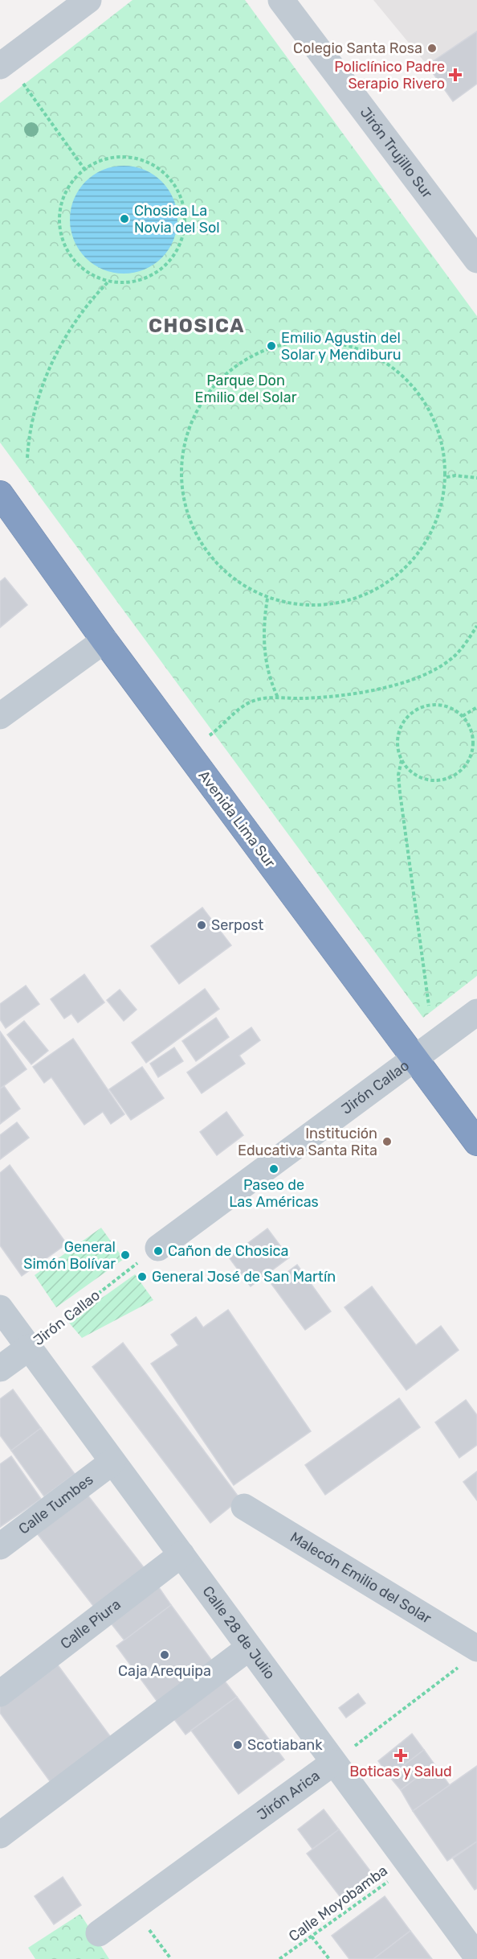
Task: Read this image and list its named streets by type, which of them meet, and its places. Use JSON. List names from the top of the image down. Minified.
{"streets":{"highway":["Avenida Lima Sur"],"street":["Jirón Trujillo Sur","Jirón Callao","Calle Tumbes","Malecón Emilio del Solar","Calle Piura","Calle 28 de Julio","Jirón Arica"],"path":["Calle Moyobamba"]},"crossings":[["Avenida Lima Sur","Jirón Callao"],["Jirón Callao","Calle 28 de Julio"],["Calle Tumbes","Calle 28 de Julio"],["Malecón Emilio del Solar","Jirón Arica"],["Calle Piura","Calle 28 de Julio"],["Calle 28 de Julio","Jirón Arica"],["Calle 28 de Julio","Calle Moyobamba"]],"districts":["CHOSICA"],"parks":["Parque Don Emilio del Solar"],"places":{"other":["Colegio Santa Rosa","Chosica La Novia del Sol","Emilio Agustin del Solar y Mendiburu","Serpost","Institución Educativa Santa Rita","Paseo de Las Américas","Cañon de Chosica","General Simón Bolívar","General José de San Martín","Caja Arequipa","Scotiabank"],"health":["Policlínico Padre Serapio Rivero","Boticas y Salud"]}}
